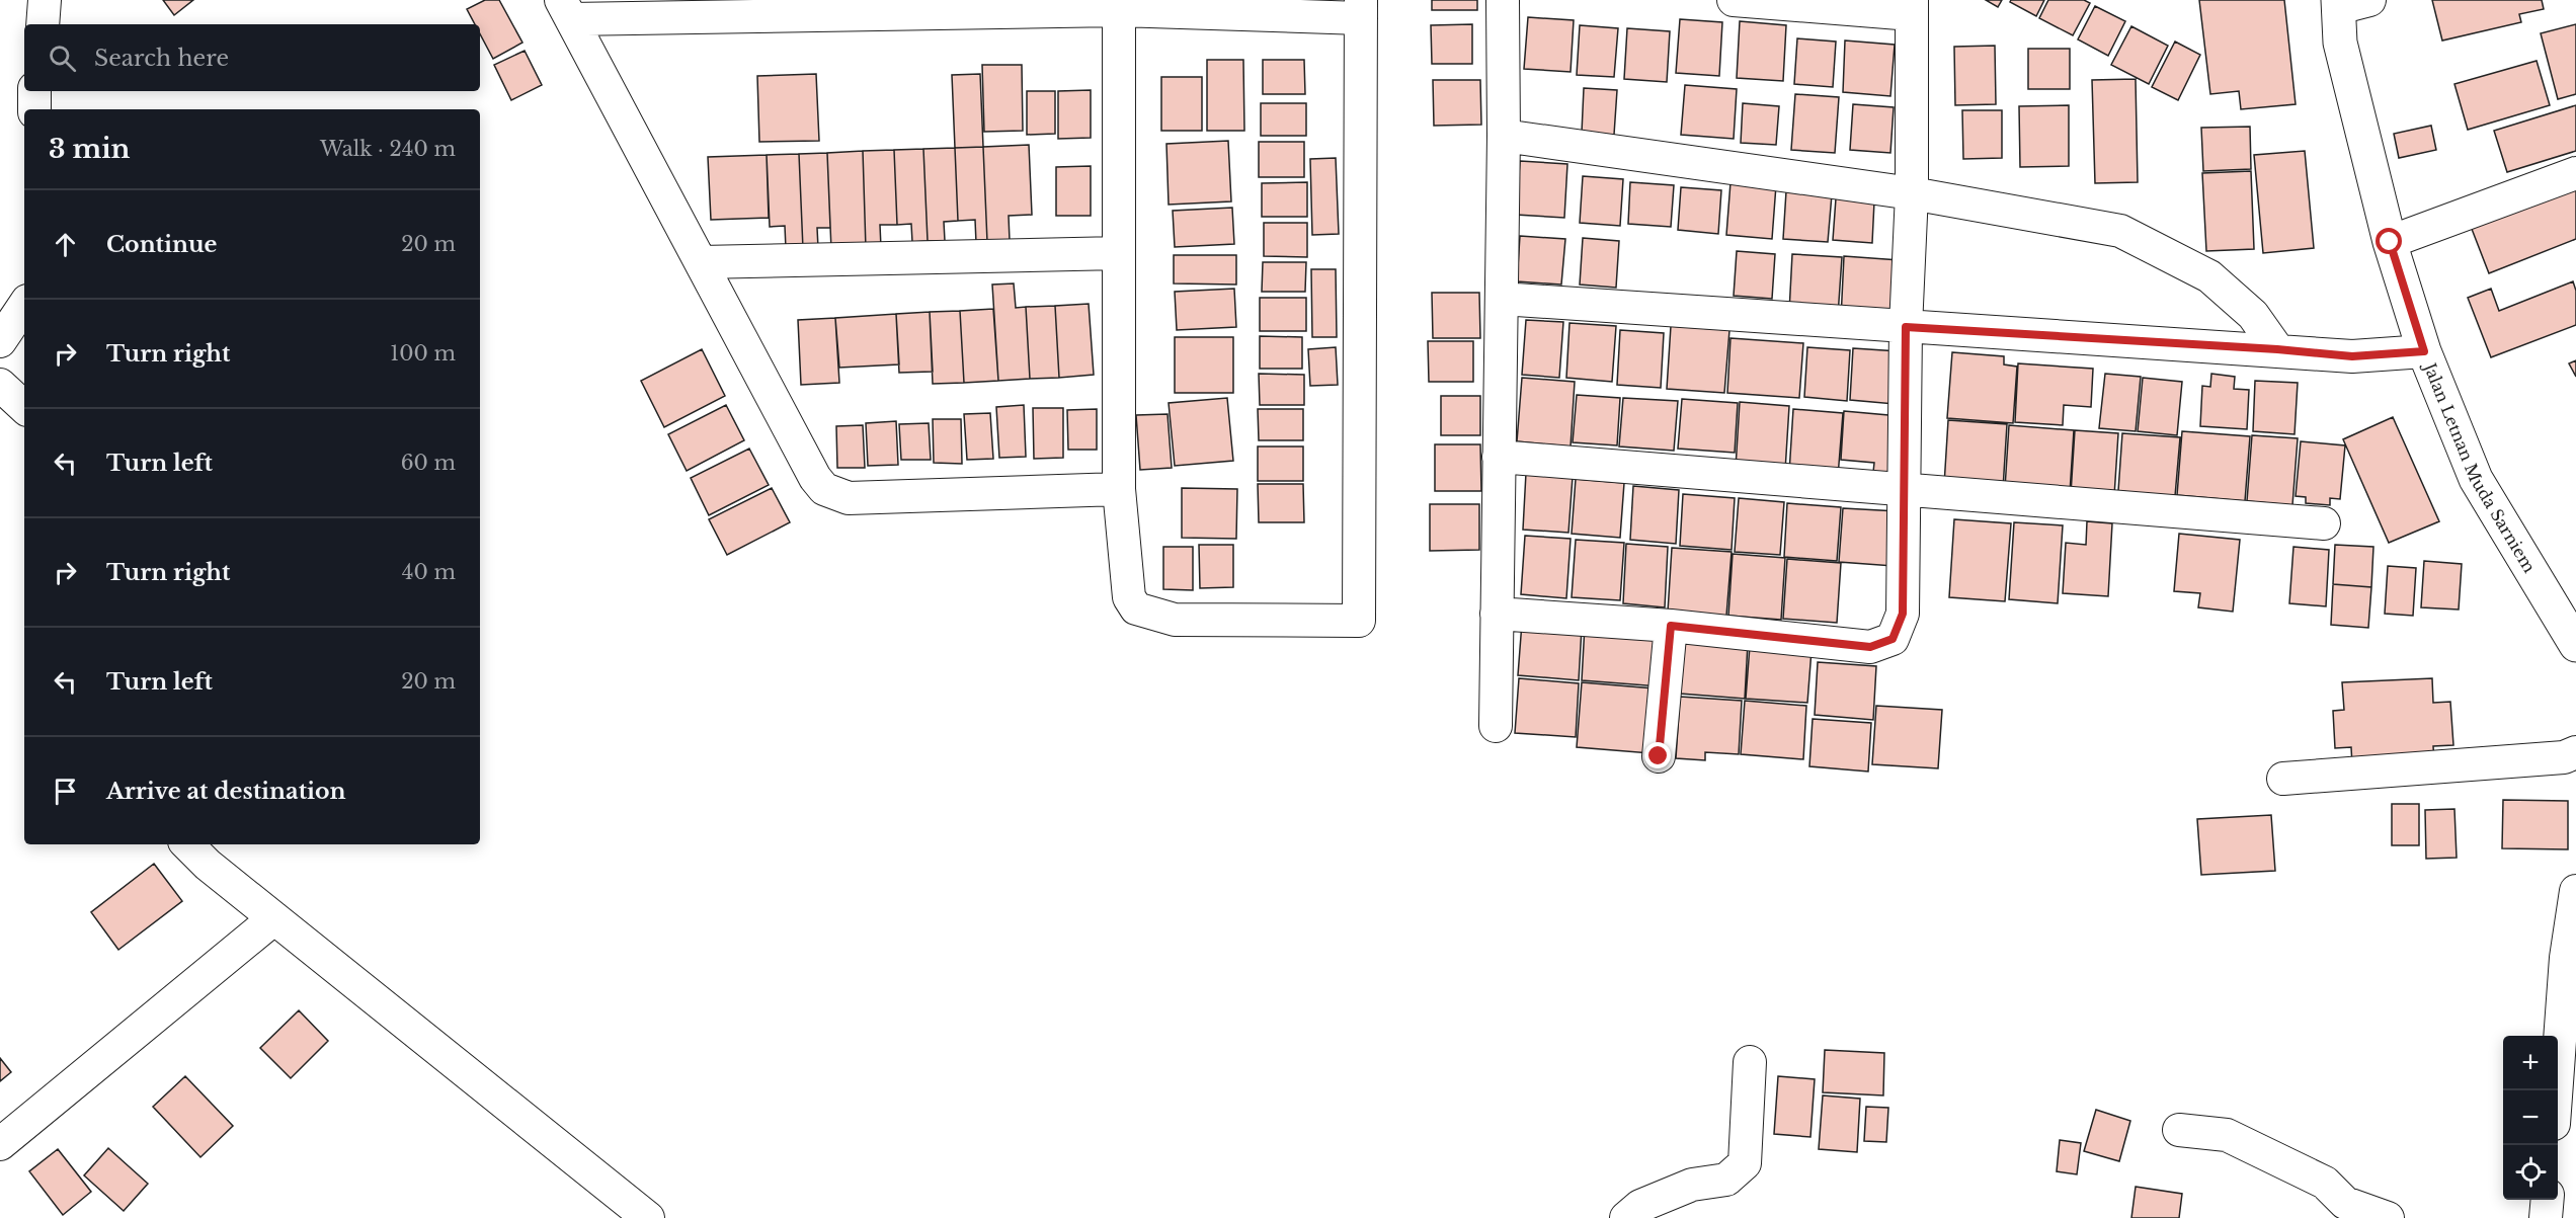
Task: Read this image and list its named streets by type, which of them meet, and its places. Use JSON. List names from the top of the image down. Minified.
{"streets":{"main road":["Jalan Letnan Muda Sarniem"]},"page":{"search":"Search here","heading":["3 min","Walk · 240 m"],"list":[["Continue","20 m"],["Turn right","100 m"],["Turn left","60 m"],["Turn right","40 m"],["Turn left","20 m"],"Arrive at destination"],"map_buttons":["+","−"]}}
